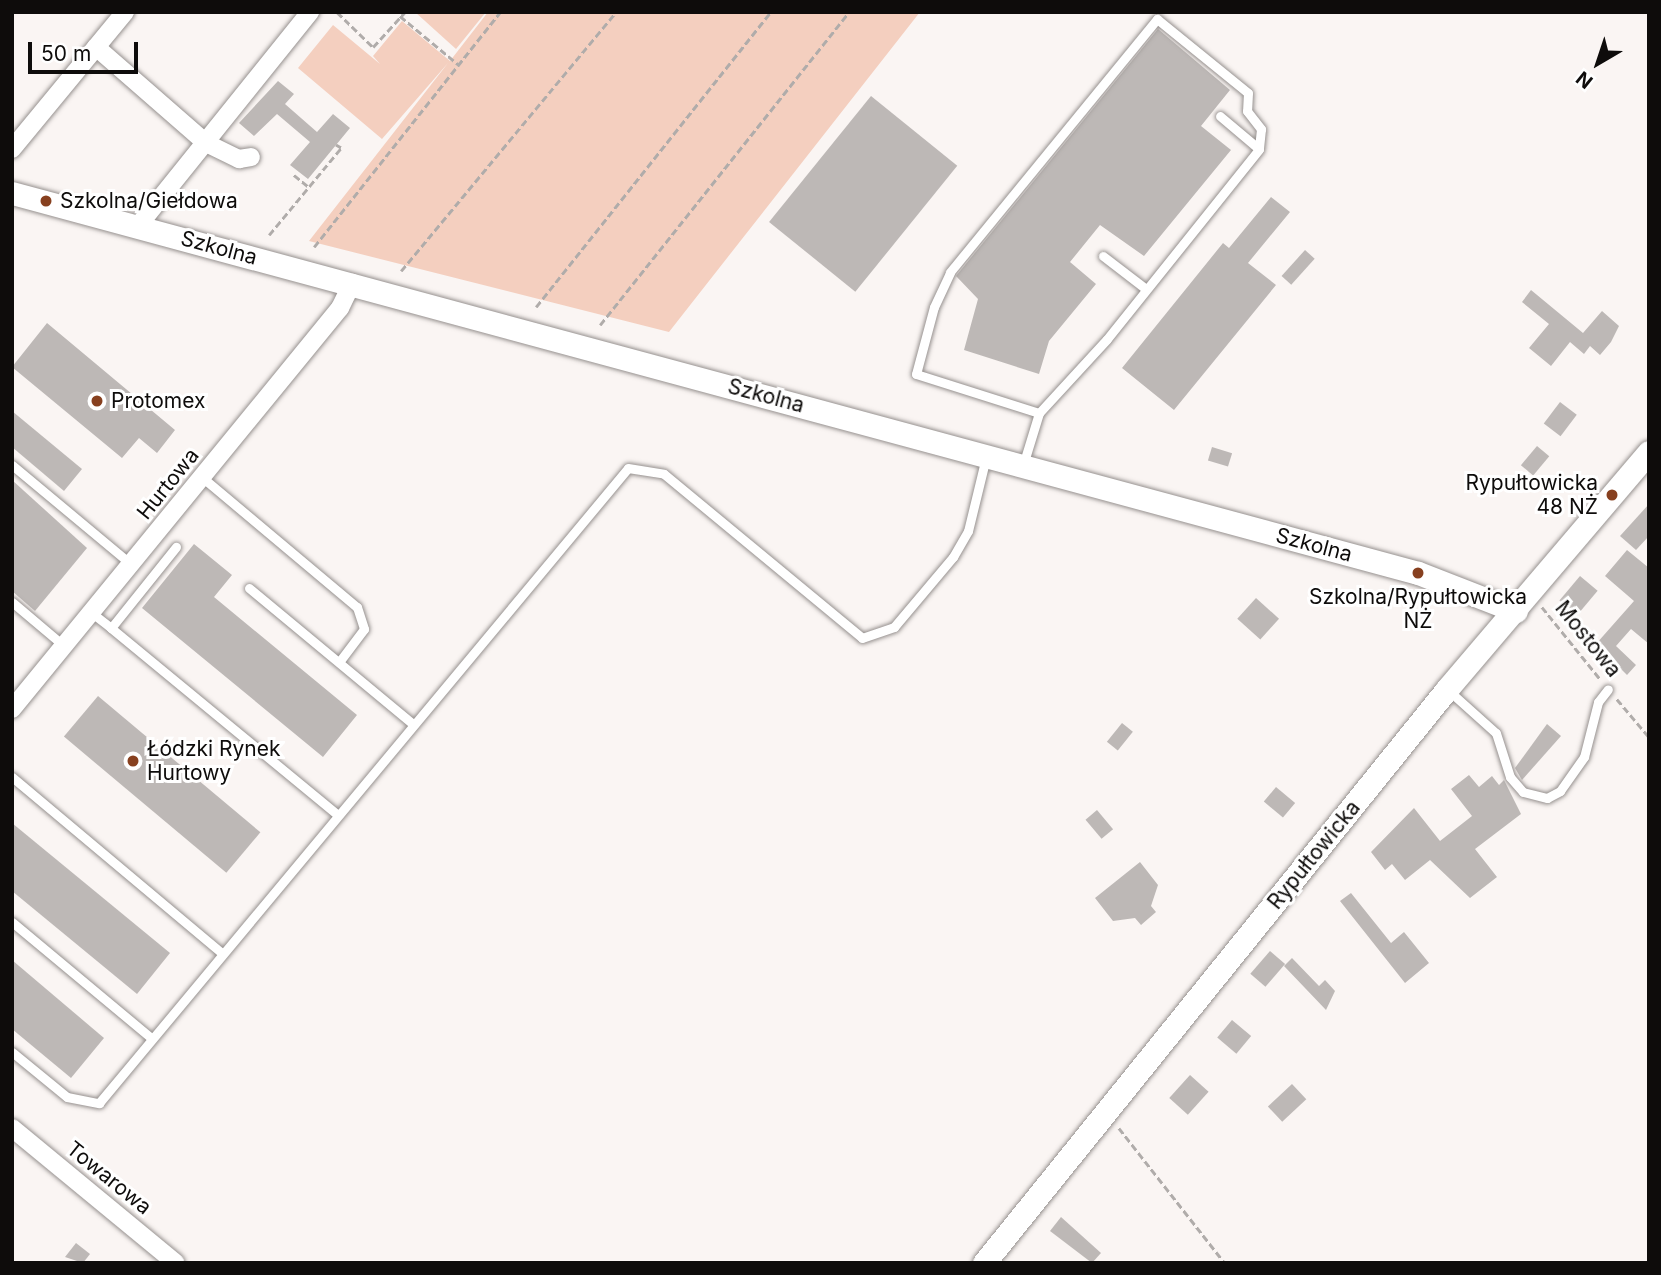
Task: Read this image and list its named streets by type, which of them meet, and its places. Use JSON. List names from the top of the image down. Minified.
{"streets":{"street":["Szkolna","Hurtowa","Rypułtowicka","Towarowa"],"path":["Mostowa"]},"crossings":[["Szkolna","Hurtowa"],["Szkolna","Mostowa"],["Szkolna","Rypułtowicka"],["Mostowa","Rypułtowicka"]],"places":["Szkolna/Giełdowa","Protomex","Rypułtowicka 48 NŻ","Szkolna/Rypułtowicka NŻ","Łódzki Rynek Hurtowy"],"scale_bar":"50 m","north":"bottom left"}
